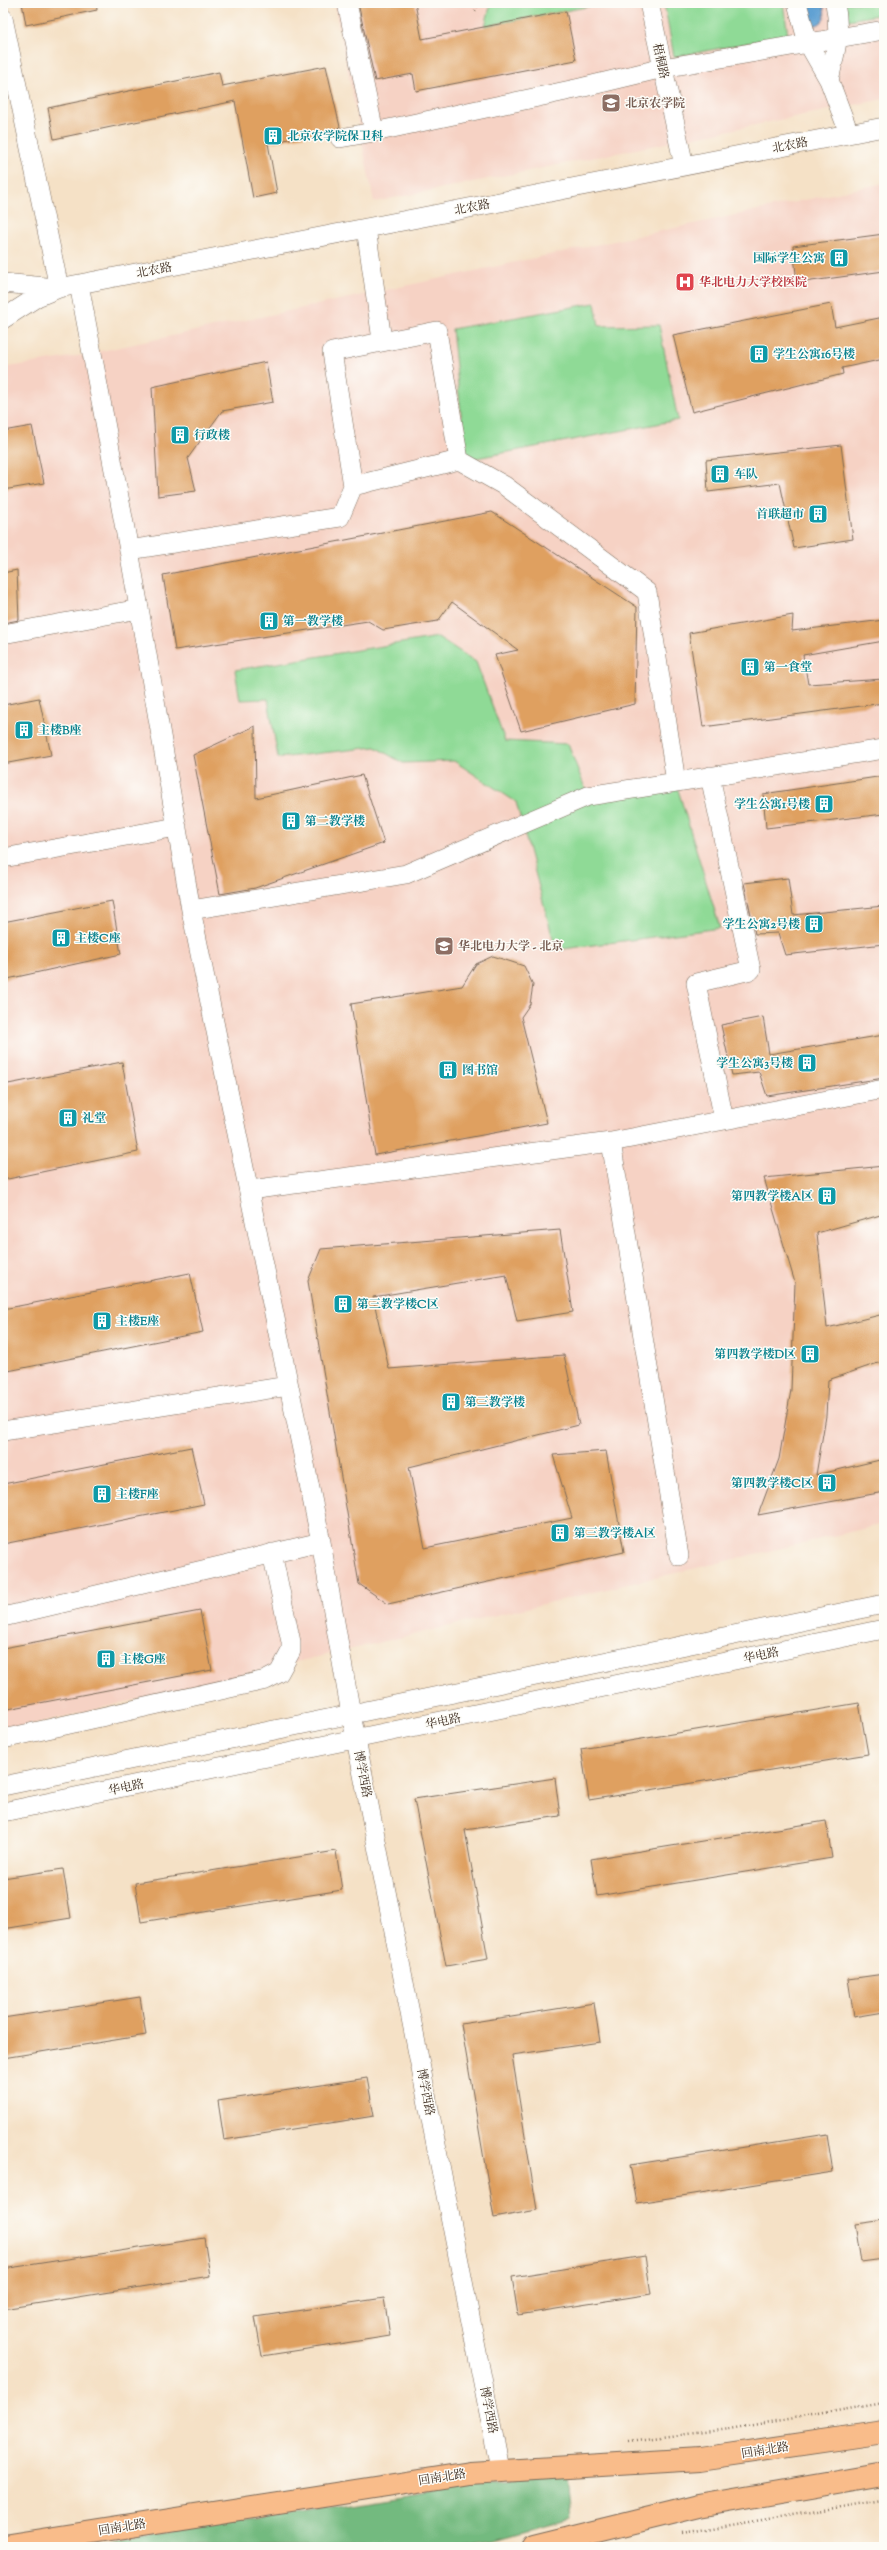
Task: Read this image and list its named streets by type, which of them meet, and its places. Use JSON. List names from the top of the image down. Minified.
{"streets":{"main road":["回南北路"],"street":["梧桐路","北农路","华电路","博学西路"]},"crossings":[["梧桐路","北农路"],["北农路","博学西路"],["华电路","博学西路"],["博学西路","回南北路"]],"places":{"school or university":["北京农学院","华北电力大学 - 北京"],"building":["北京农学院保卫科","国际学生公寓","学生公寓16号楼","行政楼","车队","首联超市","第一教学楼","第一食堂","主楼B座","学生公寓1号楼","第二教学楼","学生公寓2号楼","主楼C座","学生公寓3号楼","图书馆","礼堂","第四教学楼A区","第三教学楼C区","主楼E座","第四教学楼D区","第三教学楼","第四教学楼C区","主楼F座","第三教学楼A区","主楼G座"],"hospital":["华北电力大学校医院"]}}
